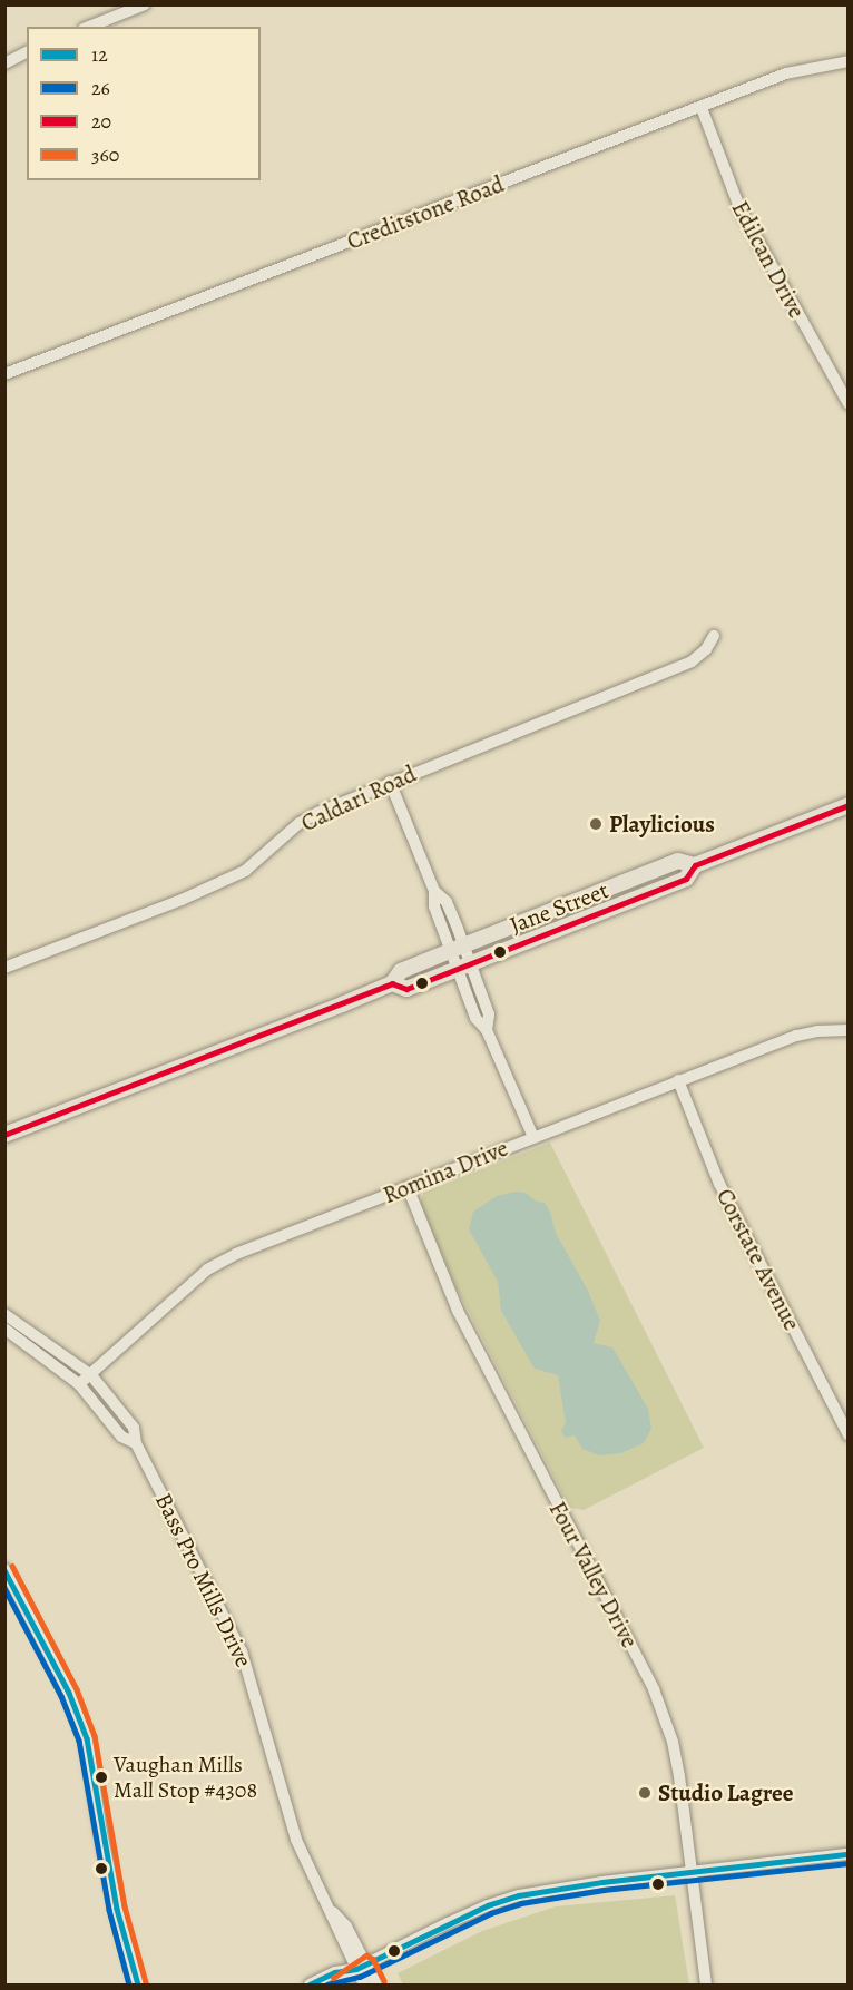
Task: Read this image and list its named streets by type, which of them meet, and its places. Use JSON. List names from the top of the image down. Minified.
{"streets":{"main road":["Jane Street"],"street":["Creditstone Road","Edilcan Drive","Caldari Road","Romina Drive","Corstate Avenue","Four Valley Drive","Bass Pro Mills Drive"]},"crossings":[["Creditstone Road","Edilcan Drive"],["Romina Drive","Corstate Avenue"],["Romina Drive","Four Valley Drive"],["Romina Drive","Bass Pro Mills Drive"]],"places":["Playlicious","Vaughan Mills Mall Stop #4308","Studio Lagree"],"lines":["transit line 20","transit line 360","transit line 12","transit line 26"],"legend":["12","26","20","360"]}
